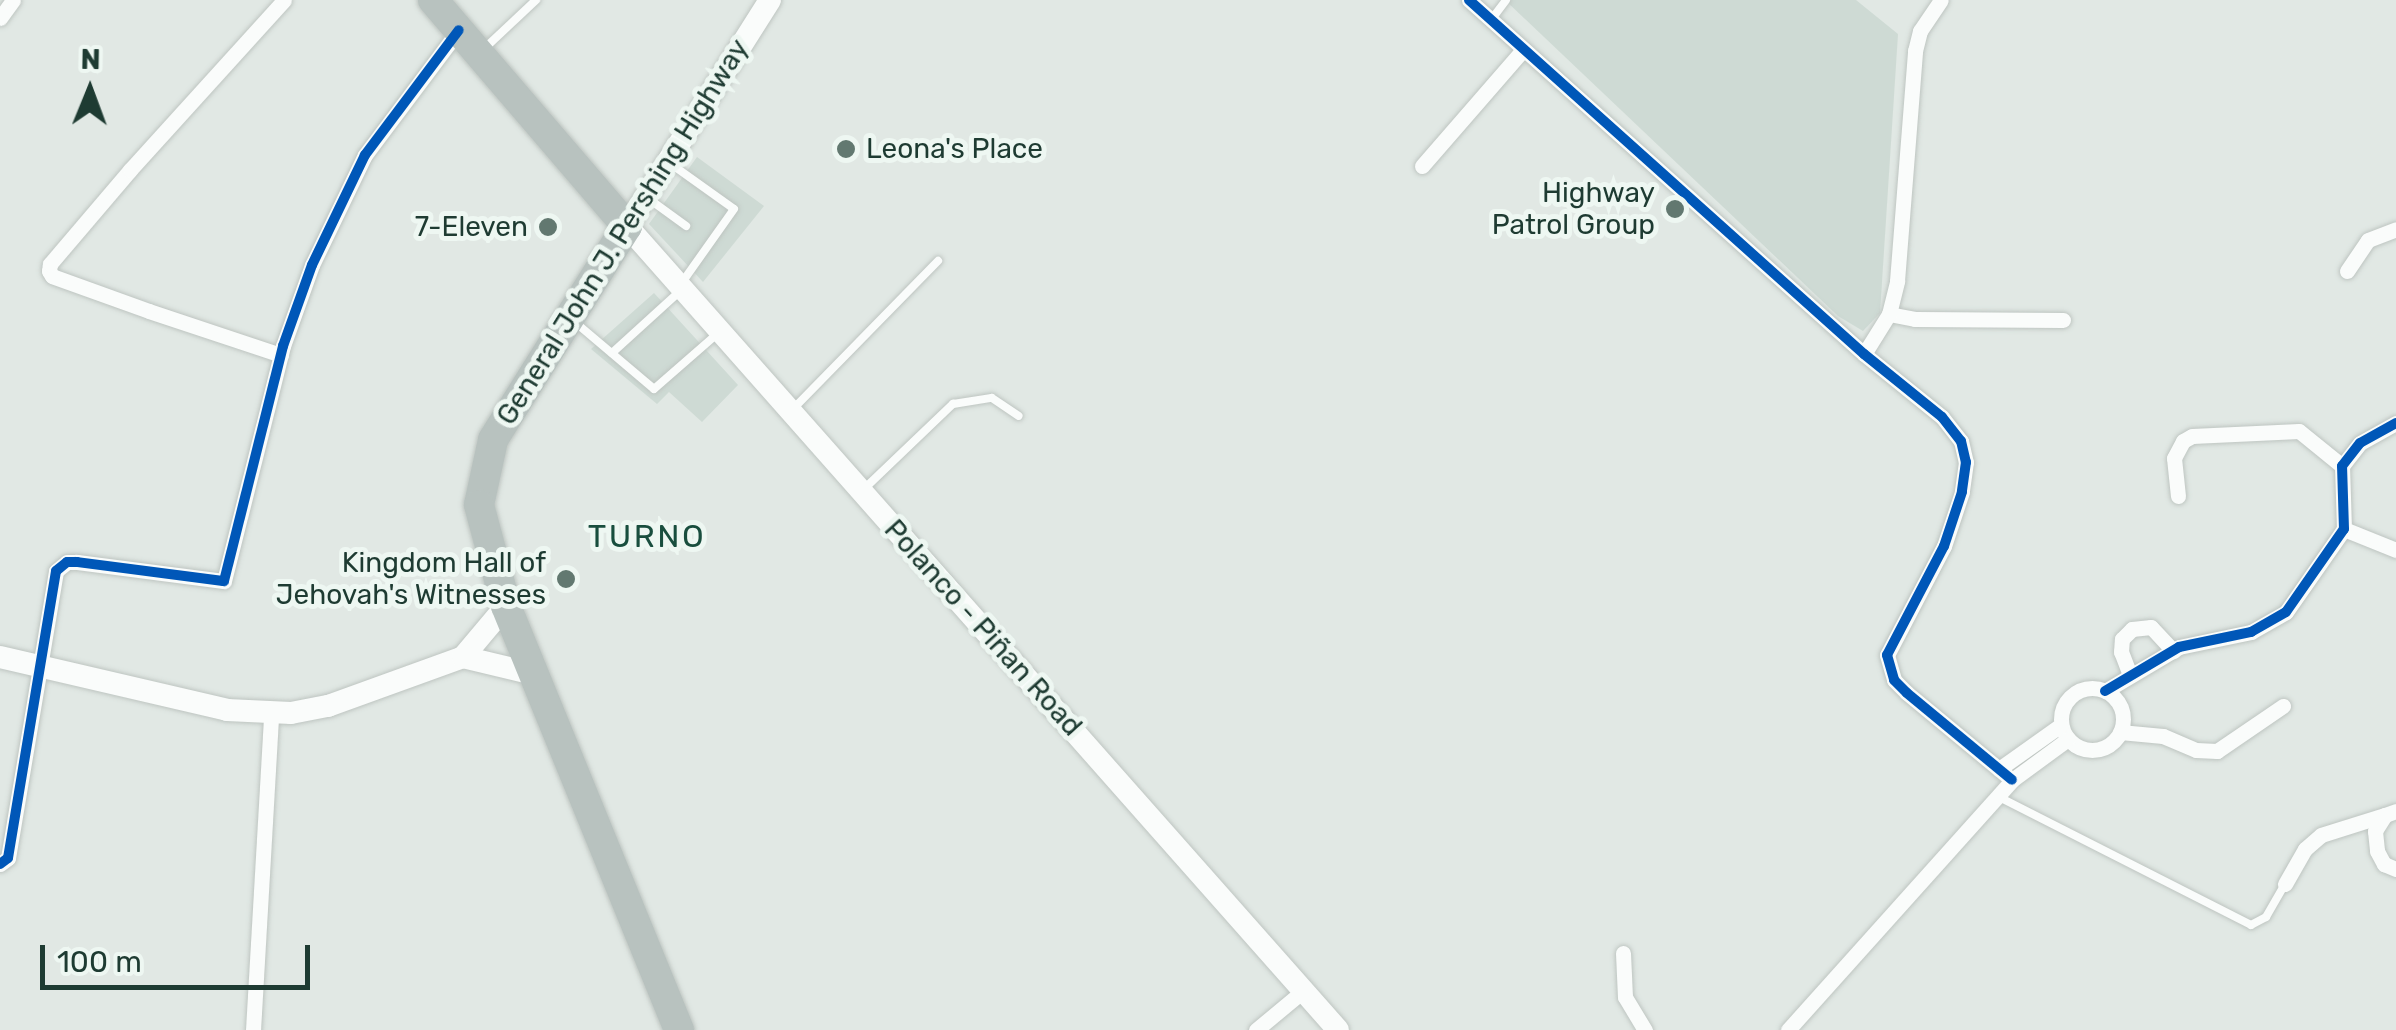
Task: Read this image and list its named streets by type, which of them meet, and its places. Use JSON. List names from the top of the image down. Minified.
{"streets":{"highway":["General John J. Pershing Highway"],"main road":["Polanco - Piñan Road"]},"crossings":[["General John J. Pershing Highway","Polanco - Piñan Road"]],"districts":["TURNO"],"places":["Leona's Place","Highway Patrol Group","7-Eleven","Kingdom Hall of Jehovah's Witnesses"],"scale_bar":"100 m","north":"top"}
